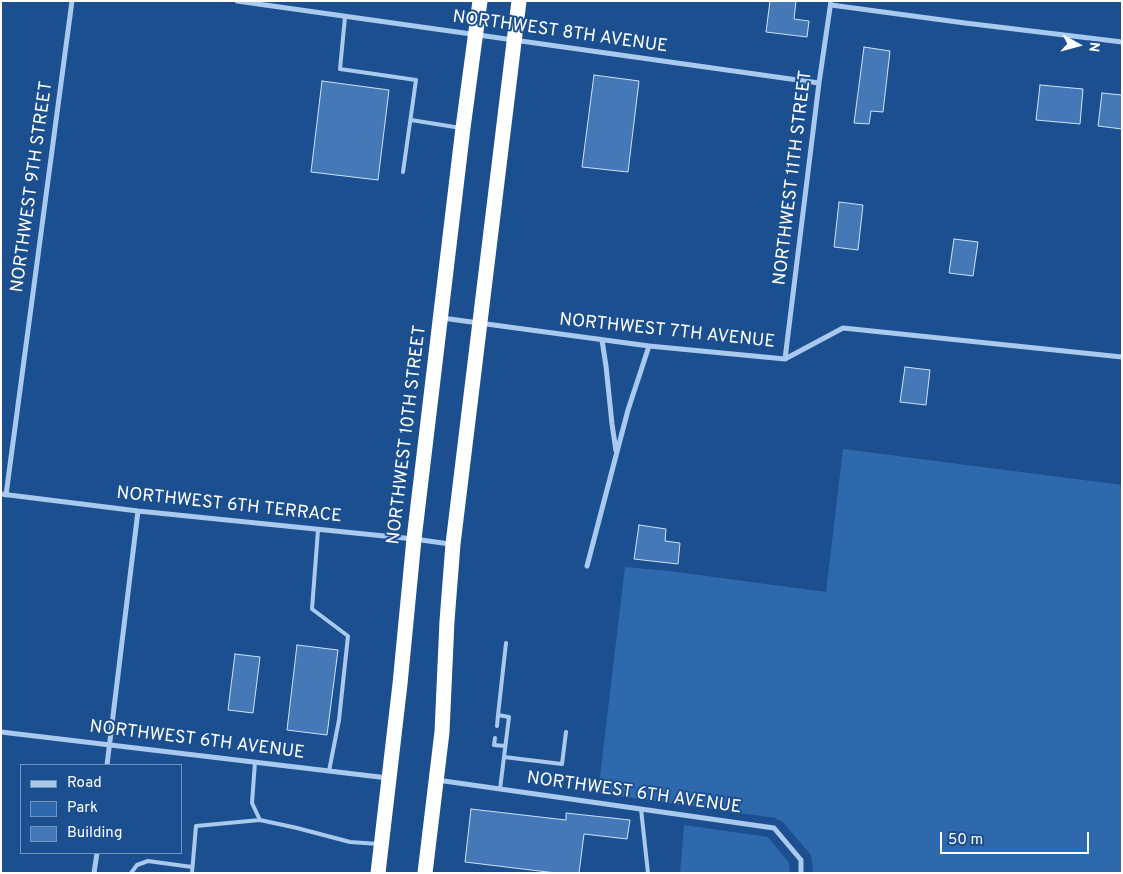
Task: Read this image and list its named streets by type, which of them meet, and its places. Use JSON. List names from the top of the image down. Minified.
{"streets":{"highway":["NORTHWEST 10TH STREET"],"street":["NORTHWEST 8TH AVENUE","NORTHWEST 11TH STREET","NORTHWEST 9TH STREET","NORTHWEST 7TH AVENUE","NORTHWEST 6TH TERRACE","NORTHWEST 6TH AVENUE"]},"crossings":[["NORTHWEST 8TH AVENUE","NORTHWEST 11TH STREET"],["NORTHWEST 8TH AVENUE","NORTHWEST 10TH STREET"],["NORTHWEST 11TH STREET","NORTHWEST 7TH AVENUE"],["NORTHWEST 9TH STREET","NORTHWEST 6TH TERRACE"],["NORTHWEST 7TH AVENUE","NORTHWEST 10TH STREET"],["NORTHWEST 10TH STREET","NORTHWEST 6TH TERRACE"],["NORTHWEST 10TH STREET","NORTHWEST 6TH AVENUE"]],"legend":["Road","Park","Building"],"scale_bar":"50 m","north":"right"}
